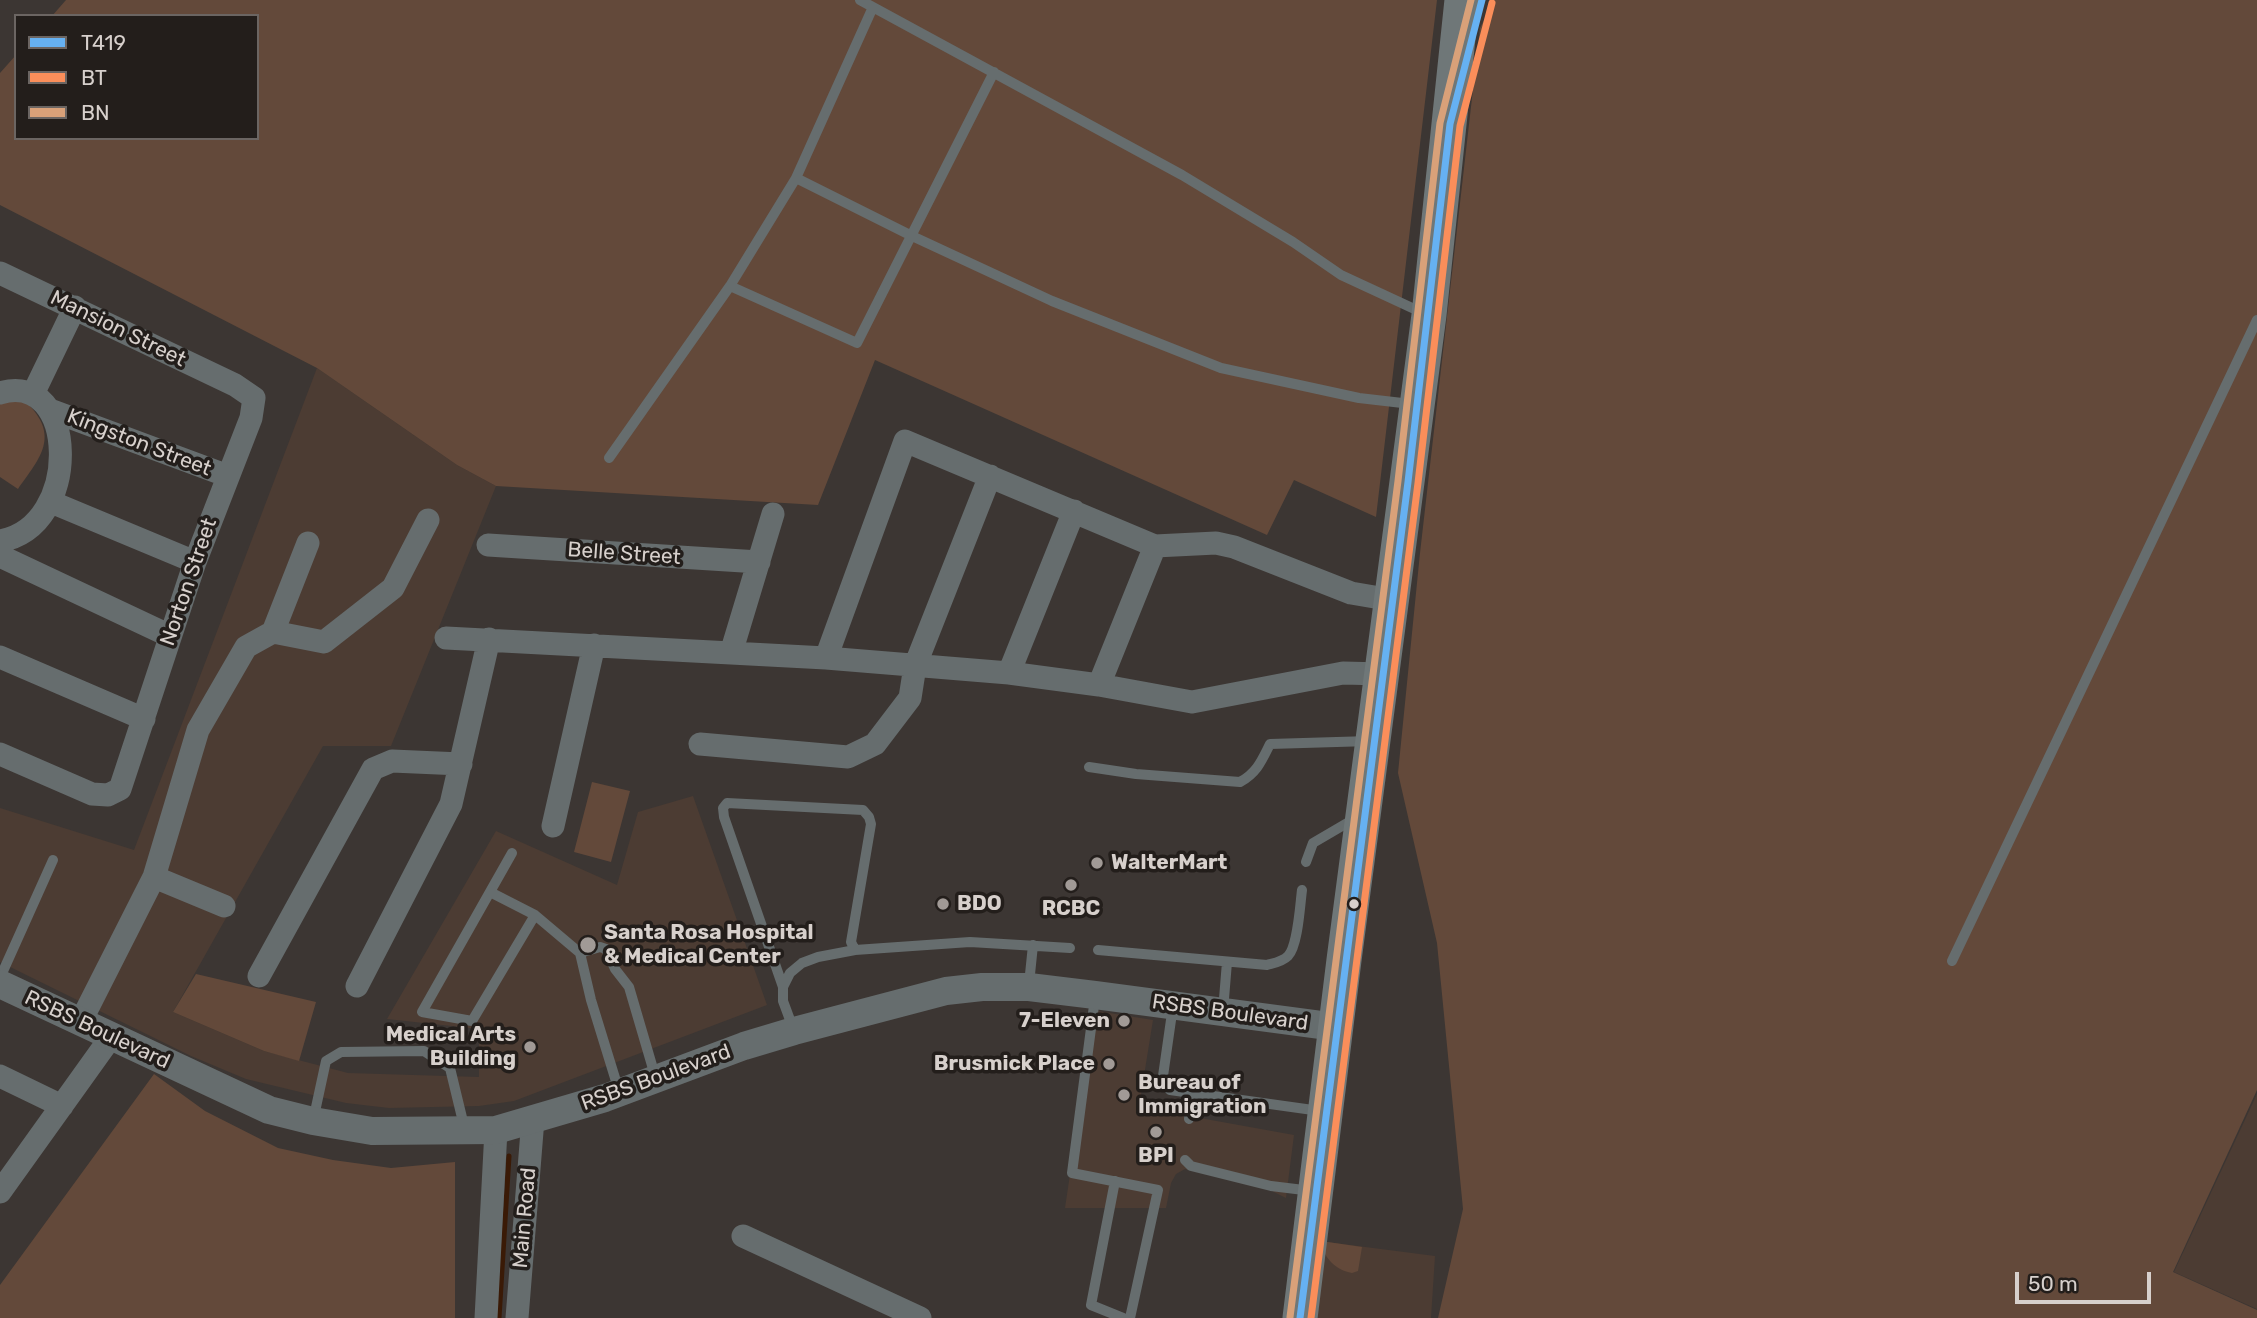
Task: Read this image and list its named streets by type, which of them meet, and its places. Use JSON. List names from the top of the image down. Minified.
{"streets":{"street":["Mansion Street","Kingston Street","Belle Street","Norton Street","RSBS Boulevard","Main Road"]},"crossings":[["Mansion Street","Norton Street"],["Kingston Street","Norton Street"],["RSBS Boulevard","Main Road"]],"places":["WalterMart","RCBC","BDO","Santa Rosa Hospital & Medical Center","7-Eleven","Medical Arts Building","Brusmick Place","Bureau of Immigration","BPI"],"lines":["transit line T419","transit line BN","transit line BT"],"legend":["T419","BT","BN"],"scale_bar":"50 m"}
